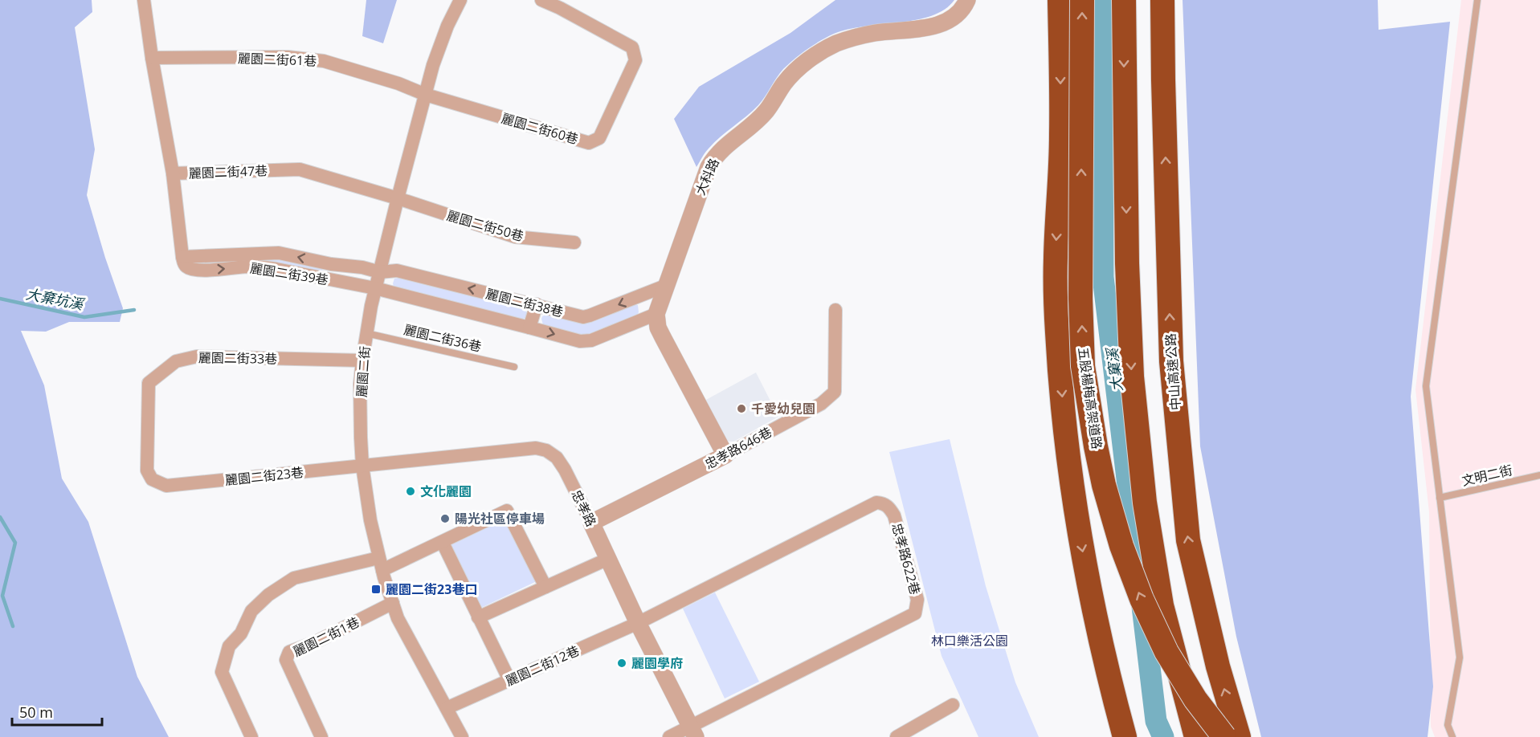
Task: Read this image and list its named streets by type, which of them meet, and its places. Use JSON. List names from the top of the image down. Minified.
{"streets":{"highway":["中山高速公路","五股楊梅高架道路"],"street":["麗園二街61巷","麗園二街60巷","麗園二街47巷","大科路","麗園二街50巷","麗園二街39巷","麗園二街38巷","麗園二街33巷","麗園二街","忠孝路646巷","麗園二街23巷","忠孝路","忠孝路622巷","麗園二街1巷","麗園二街12巷"],"lane":["麗園二街36巷","文明二街"]},"crossings":[["麗園二街61巷","麗園二街60巷"],["麗園二街61巷","麗園二街47巷"],["麗園二街61巷","麗園二街"],["麗園二街60巷","麗園二街"],["麗園二街47巷","麗園二街50巷"],["麗園二街47巷","麗園二街"],["大科路","麗園二街38巷"],["麗園二街50巷","麗園二街"],["麗園二街39巷","麗園二街38巷"],["麗園二街39巷","麗園二街"],["麗園二街38巷","麗園二街"],["麗園二街36巷","麗園二街"],["麗園二街33巷","麗園二街"],["麗園二街33巷","麗園二街23巷"],["麗園二街","麗園二街23巷"],["麗園二街","忠孝路"],["麗園二街","麗園二街1巷"],["麗園二街","麗園二街12巷"],["忠孝路646巷","忠孝路"],["麗園二街23巷","忠孝路"],["忠孝路","忠孝路622巷"],["忠孝路","麗園二街12巷"],["忠孝路622巷","麗園二街12巷"]],"water":["大棄坑溪","大窠溪"],"parks":["林口樂活公園"],"places":{"other":["千愛幼兒園","文化麗園","陽光社區停車場","麗園學府"],"transit":["麗園二街23巷口"]},"scale_bar":"50 m"}
